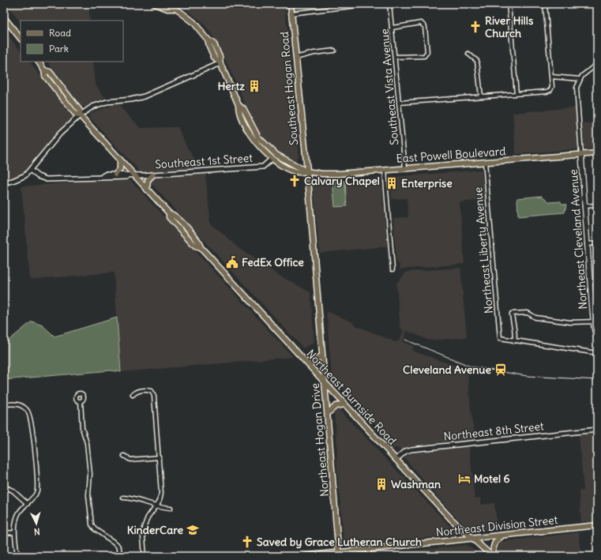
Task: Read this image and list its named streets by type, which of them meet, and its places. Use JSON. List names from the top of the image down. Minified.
{"streets":{"main road":["Southeast Hogan Road","East Powell Boulevard","Northeast Cleveland Avenue","Northeast Burnside Road","Northeast Hogan Drive","Northeast Division Street"],"street":["Southeast Vista Avenue","Southeast 1st Street","Northeast Liberty Avenue","Northeast 8th Street"]},"crossings":[["Southeast Vista Avenue","East Powell Boulevard"],["Southeast Hogan Road","East Powell Boulevard"],["Southeast Hogan Road","Northeast Hogan Drive"],["East Powell Boulevard","Southeast 1st Street"],["East Powell Boulevard","Northeast Cleveland Avenue"],["East Powell Boulevard","Northeast Liberty Avenue"],["East Powell Boulevard","Northeast Hogan Drive"],["Southeast 1st Street","Northeast Burnside Road"],["Northeast Burnside Road","Northeast 8th Street"],["Northeast Burnside Road","Northeast Hogan Drive"],["Northeast Burnside Road","Northeast Division Street"],["Northeast Hogan Drive","Northeast Division Street"]],"places":{"church":["River Hills Church","Calvary Chapel","Saved by Grace Lutheran Church"],"building":["Hertz","Enterprise","Washman"],"public building":["FedEx Office"],"station":["Cleveland Avenue"],"hotel":["Motel 6"],"school or university":["KinderCare"]},"legend":["Road","Park"],"north":"bottom"}
